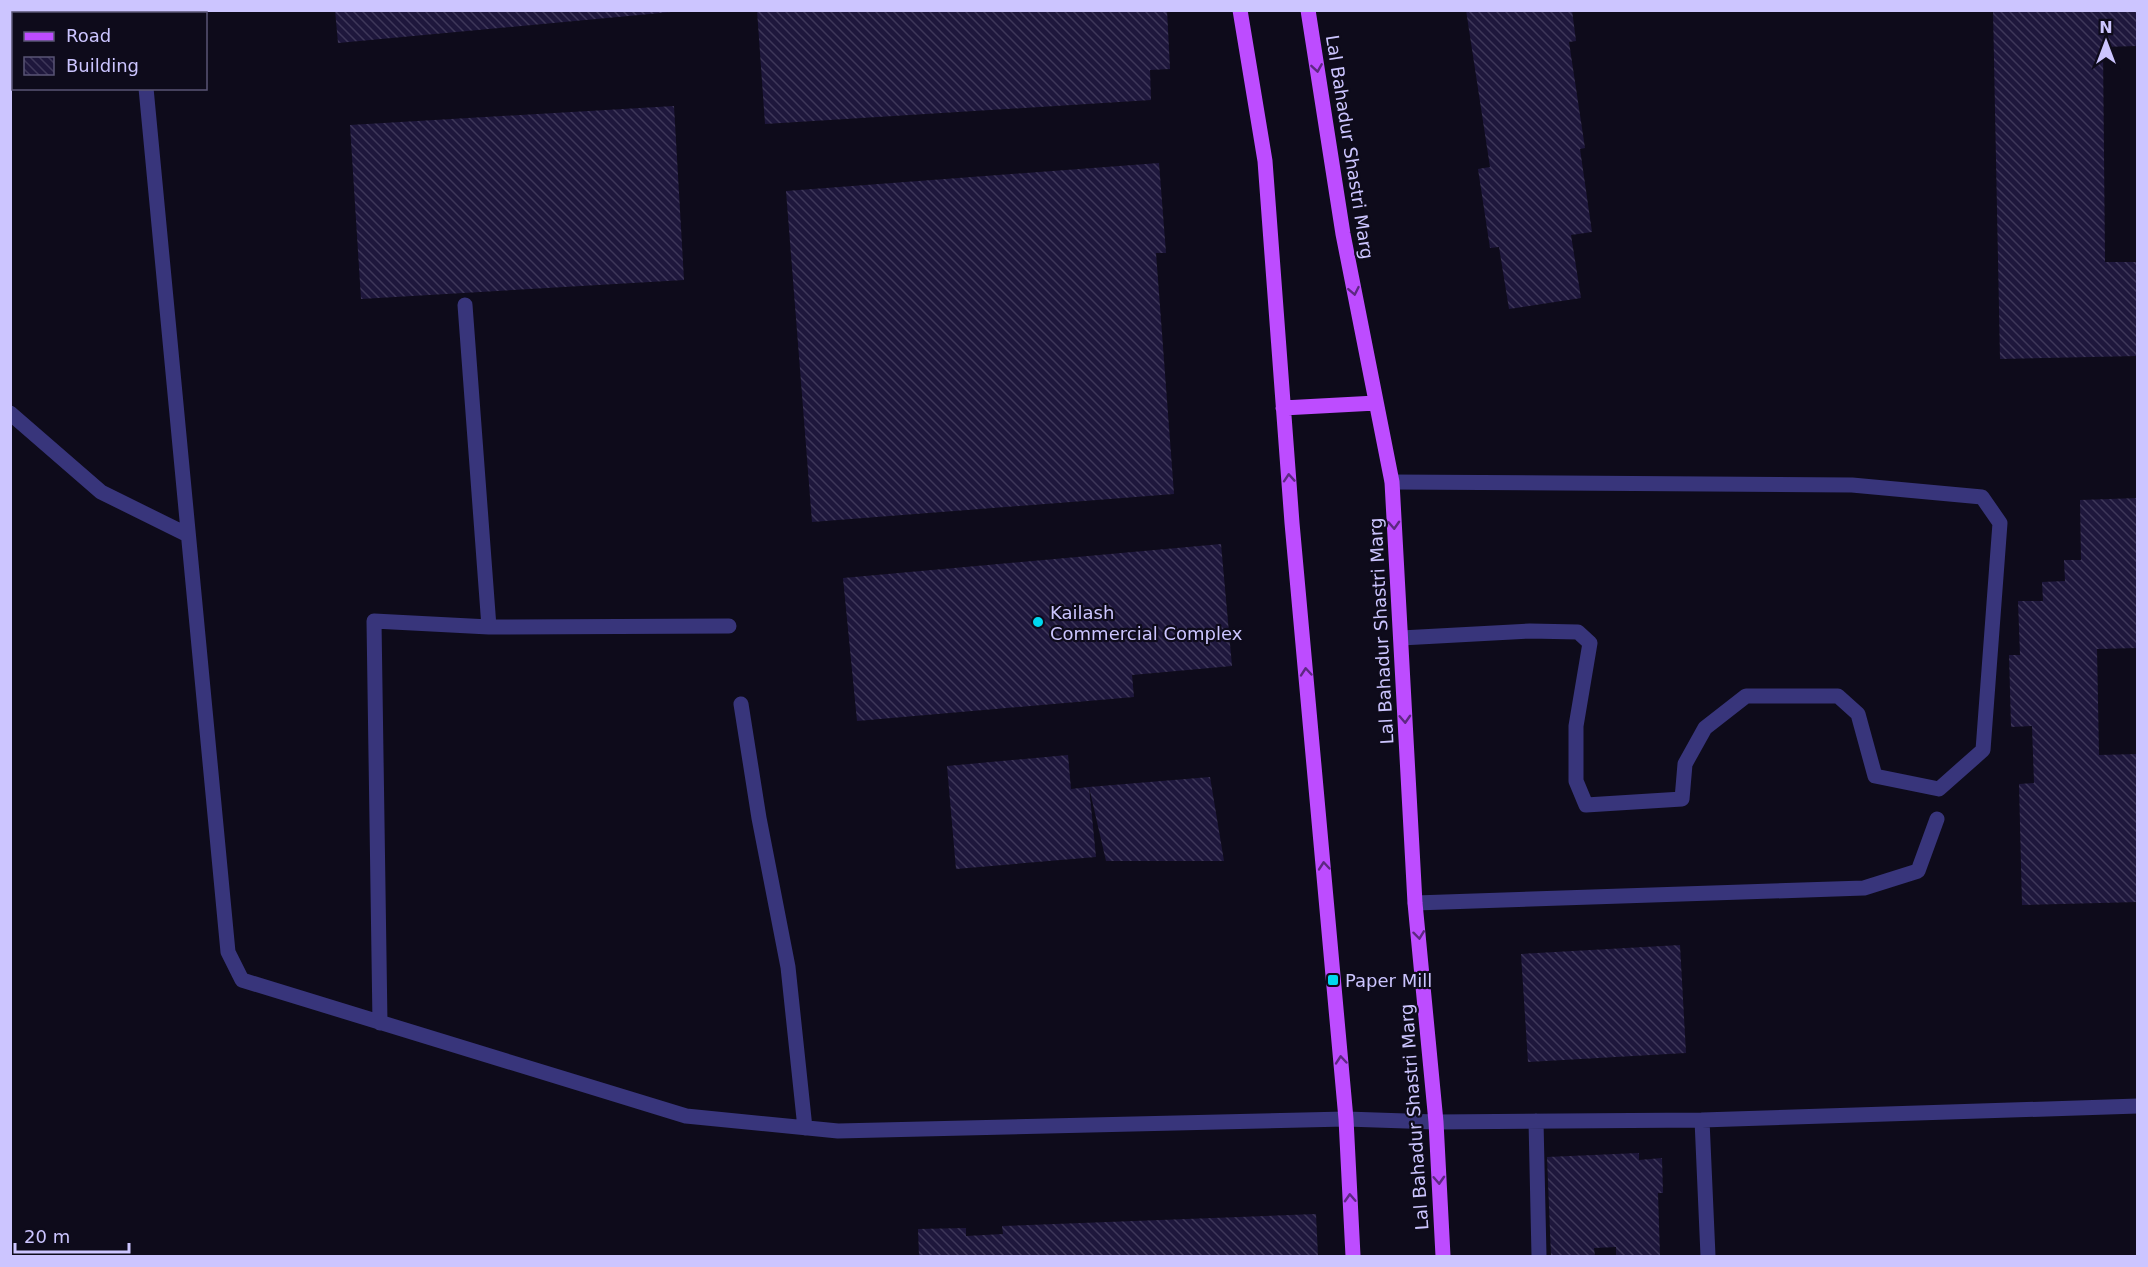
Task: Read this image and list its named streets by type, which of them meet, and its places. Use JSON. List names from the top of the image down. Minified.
{"streets":{"main road":["Lal Bahadur Shastri Marg"]},"places":{"other":["Kailash Commercial Complex"],"transit":["Paper Mill"]},"legend":["Road","Building"],"scale_bar":"20 m","north":"top"}
